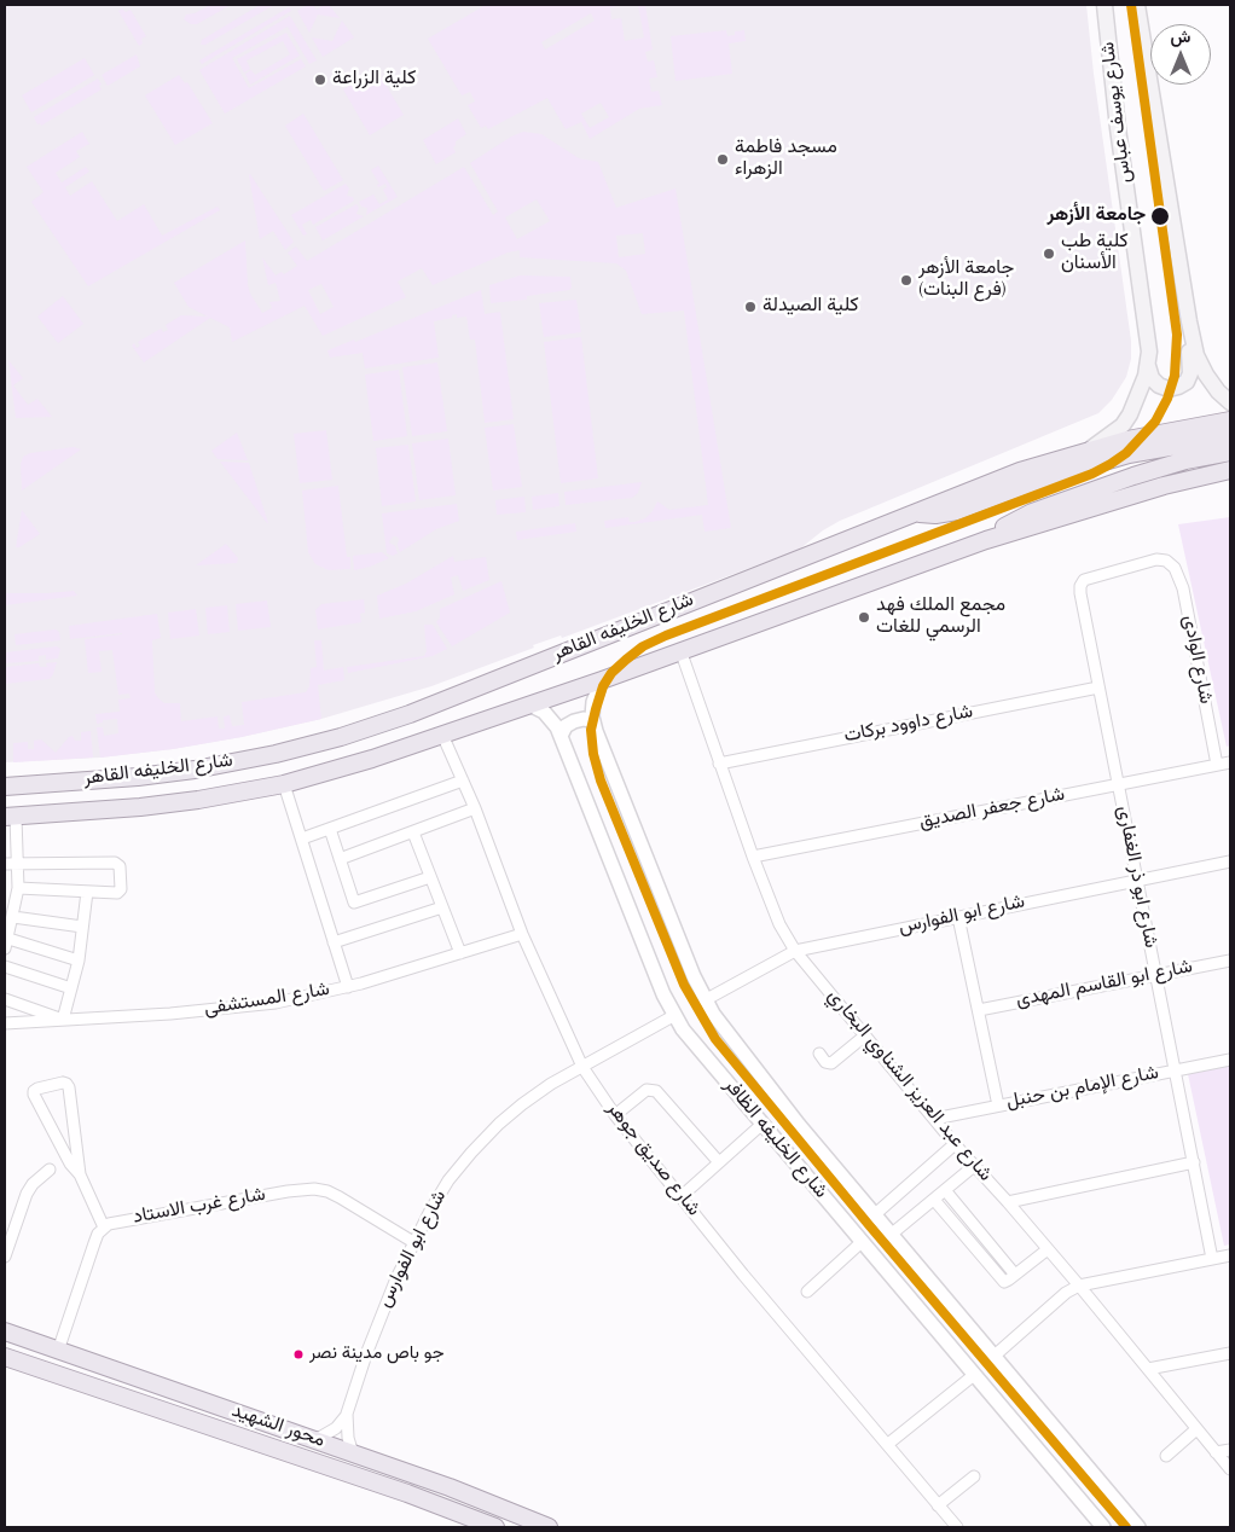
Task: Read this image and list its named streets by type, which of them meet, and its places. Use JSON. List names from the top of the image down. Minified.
{"streets":{"main road":["شارع يوسف عباس","شارع الخليفه القاهر","محور الشهيد"],"street":["شارع الوادى","شارع داوود بركات","شارع جعفر الصديق","شارع ابو ذر الغفارى","شارع ابو الفوارس","شارع ابو القاسم المهدى","شارع المستشفى","شارع عبد العزيز الشناوي البخاري","شارع الإمام بن حنبل","شارع الخليفه الظافر","شارع صديق جوهر","شارع غرب الاستاد"]},"crossings":[["شارع يوسف عباس","شارع الخليفه القاهر"],["شارع الخليفه القاهر","شارع عبد العزيز الشناوي البخاري"],["شارع الخليفه القاهر","شارع الخليفه الظافر"],["شارع الخليفه القاهر","شارع صديق جوهر"],["شارع الوادى","شارع جعفر الصديق"],["شارع الوادى","شارع ابو ذر الغفارى"],["شارع داوود بركات","شارع ابو ذر الغفارى"],["شارع داوود بركات","شارع عبد العزيز الشناوي البخاري"],["شارع جعفر الصديق","شارع ابو ذر الغفارى"],["شارع جعفر الصديق","شارع عبد العزيز الشناوي البخاري"],["شارع ابو ذر الغفارى","شارع ابو الفوارس"],["شارع ابو ذر الغفارى","شارع ابو القاسم المهدى"],["شارع ابو ذر الغفارى","شارع الإمام بن حنبل"],["شارع ابو الفوارس","شارع عبد العزيز الشناوي البخاري"],["شارع ابو الفوارس","شارع الخليفه الظافر"],["شارع ابو الفوارس","شارع صديق جوهر"],["شارع ابو الفوارس","شارع غرب الاستاد"],["شارع ابو الفوارس","محور الشهيد"],["شارع المستشفى","شارع صديق جوهر"],["شارع عبد العزيز الشناوي البخاري","شارع الإمام بن حنبل"]],"places":["كلية الزراعة","مسجد فاطمة الزهراء","جامعة الأزهر","كلية طب الأسنان","جامعة الأزهر (فرع البنات)","كلية الصيدلة","مجمع الملك فهد الرسمي للغات","جو باص مدينة نصر"],"north":"top"}
